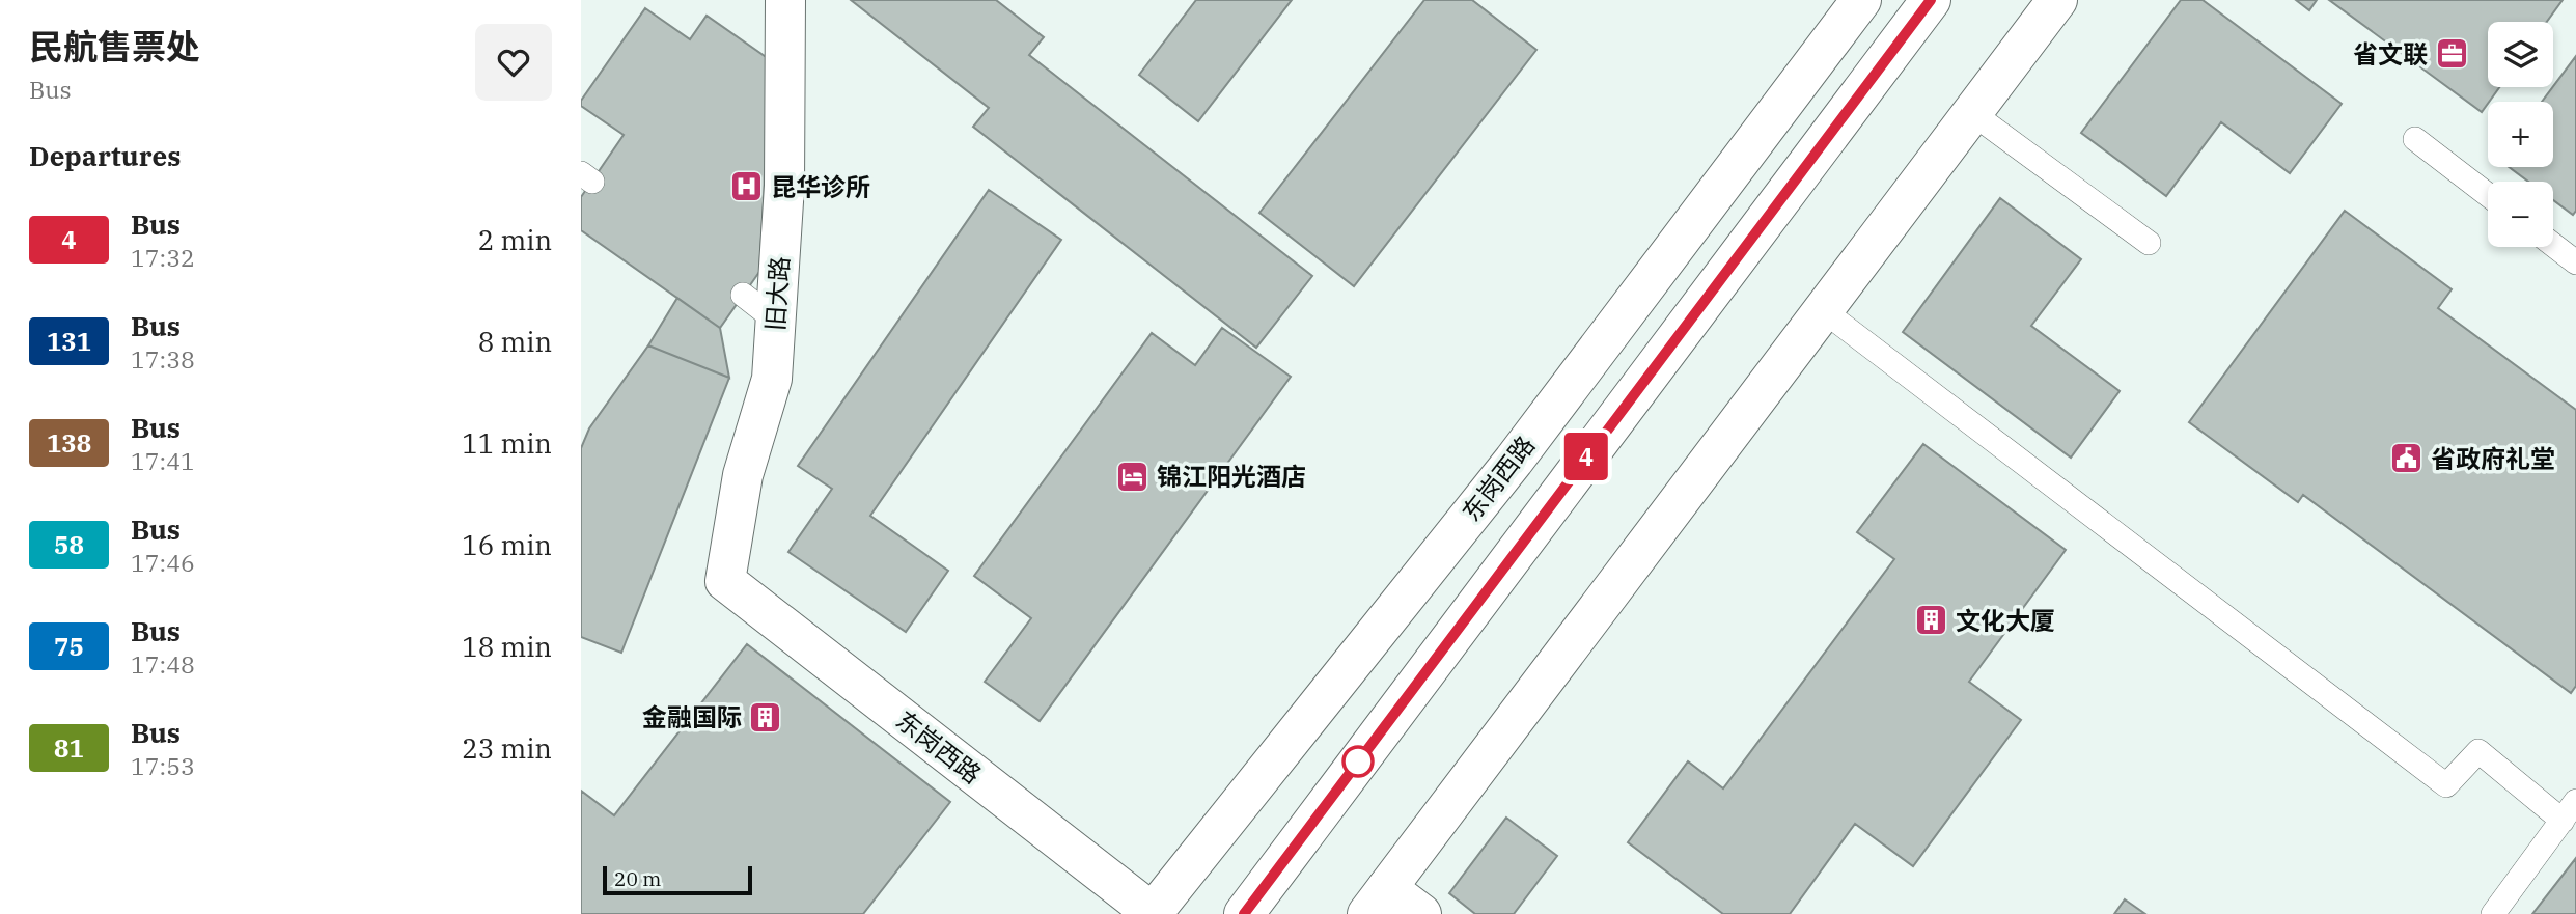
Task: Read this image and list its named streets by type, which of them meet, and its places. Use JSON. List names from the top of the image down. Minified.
{"streets":{"street":["旧大路","东岗西路"]},"crossings":[["旧大路","东岗西路"]],"places":{"office":["省文联"],"hospital":["昆华诊所"],"public building":["省政府礼堂"],"hotel":["锦江阳光酒店"],"building":["文化大厦","金融国际"]},"lines":["bus line 4"],"scale_bar":"20 m","page":{"heading":[["民航售票处","Bus"],"Departures"],"on_map":"4","map_buttons":["+","−"],"list":[{"mark":"4","name":"Bus","note":"17:32","value":"2 min"},{"mark":"131","name":"Bus","note":"17:38","value":"8 min"},{"mark":"138","name":"Bus","note":"17:41","value":"11 min"},{"mark":"58","name":"Bus","note":"17:46","value":"16 min"},{"mark":"75","name":"Bus","note":"17:48","value":"18 min"},{"mark":"81","name":"Bus","note":"17:53","value":"23 min"}],"scale":"20 m"}}
